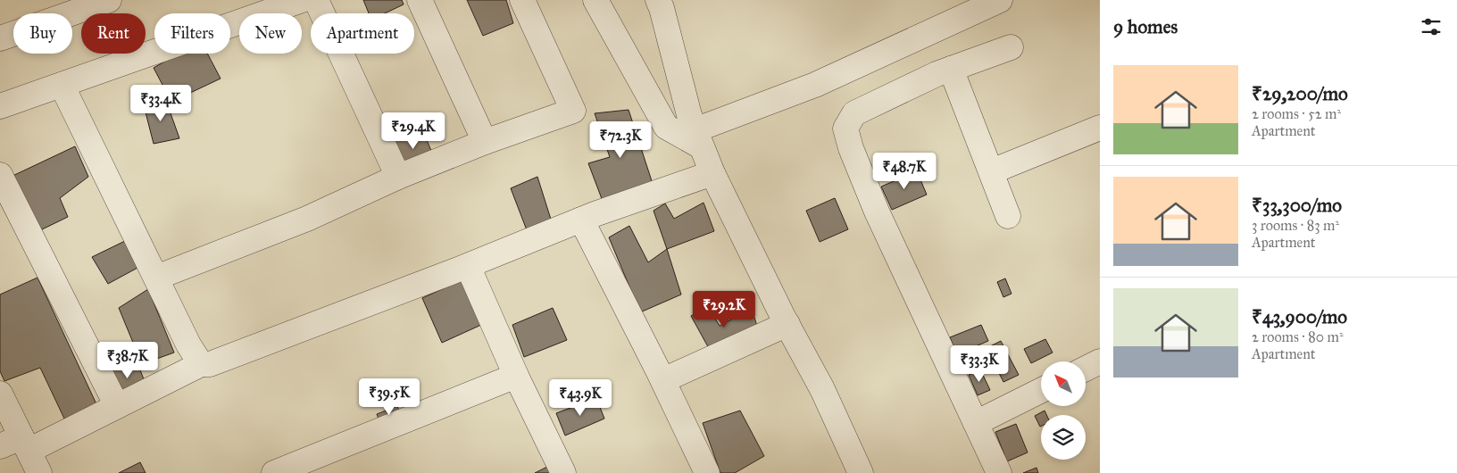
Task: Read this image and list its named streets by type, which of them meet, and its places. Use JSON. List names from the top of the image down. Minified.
{"north":"top left","page":{"heading":"9 homes","chip":["Buy","Rent","Filters","New","Apartment"],"list":[{"name":"₹29,200/mo","note":"2 rooms · 52 m² · Apartment"},{"name":"₹33,300/mo","note":"3 rooms · 83 m² · Apartment"},{"name":"₹43,900/mo","note":"2 rooms · 80 m² · Apartment"}],"price":["₹33.4K","₹29.4K","₹72.3K","₹48.7K","₹29.2K","₹38.7K","₹33.3K","₹39.5K","₹43.9K"]}}
